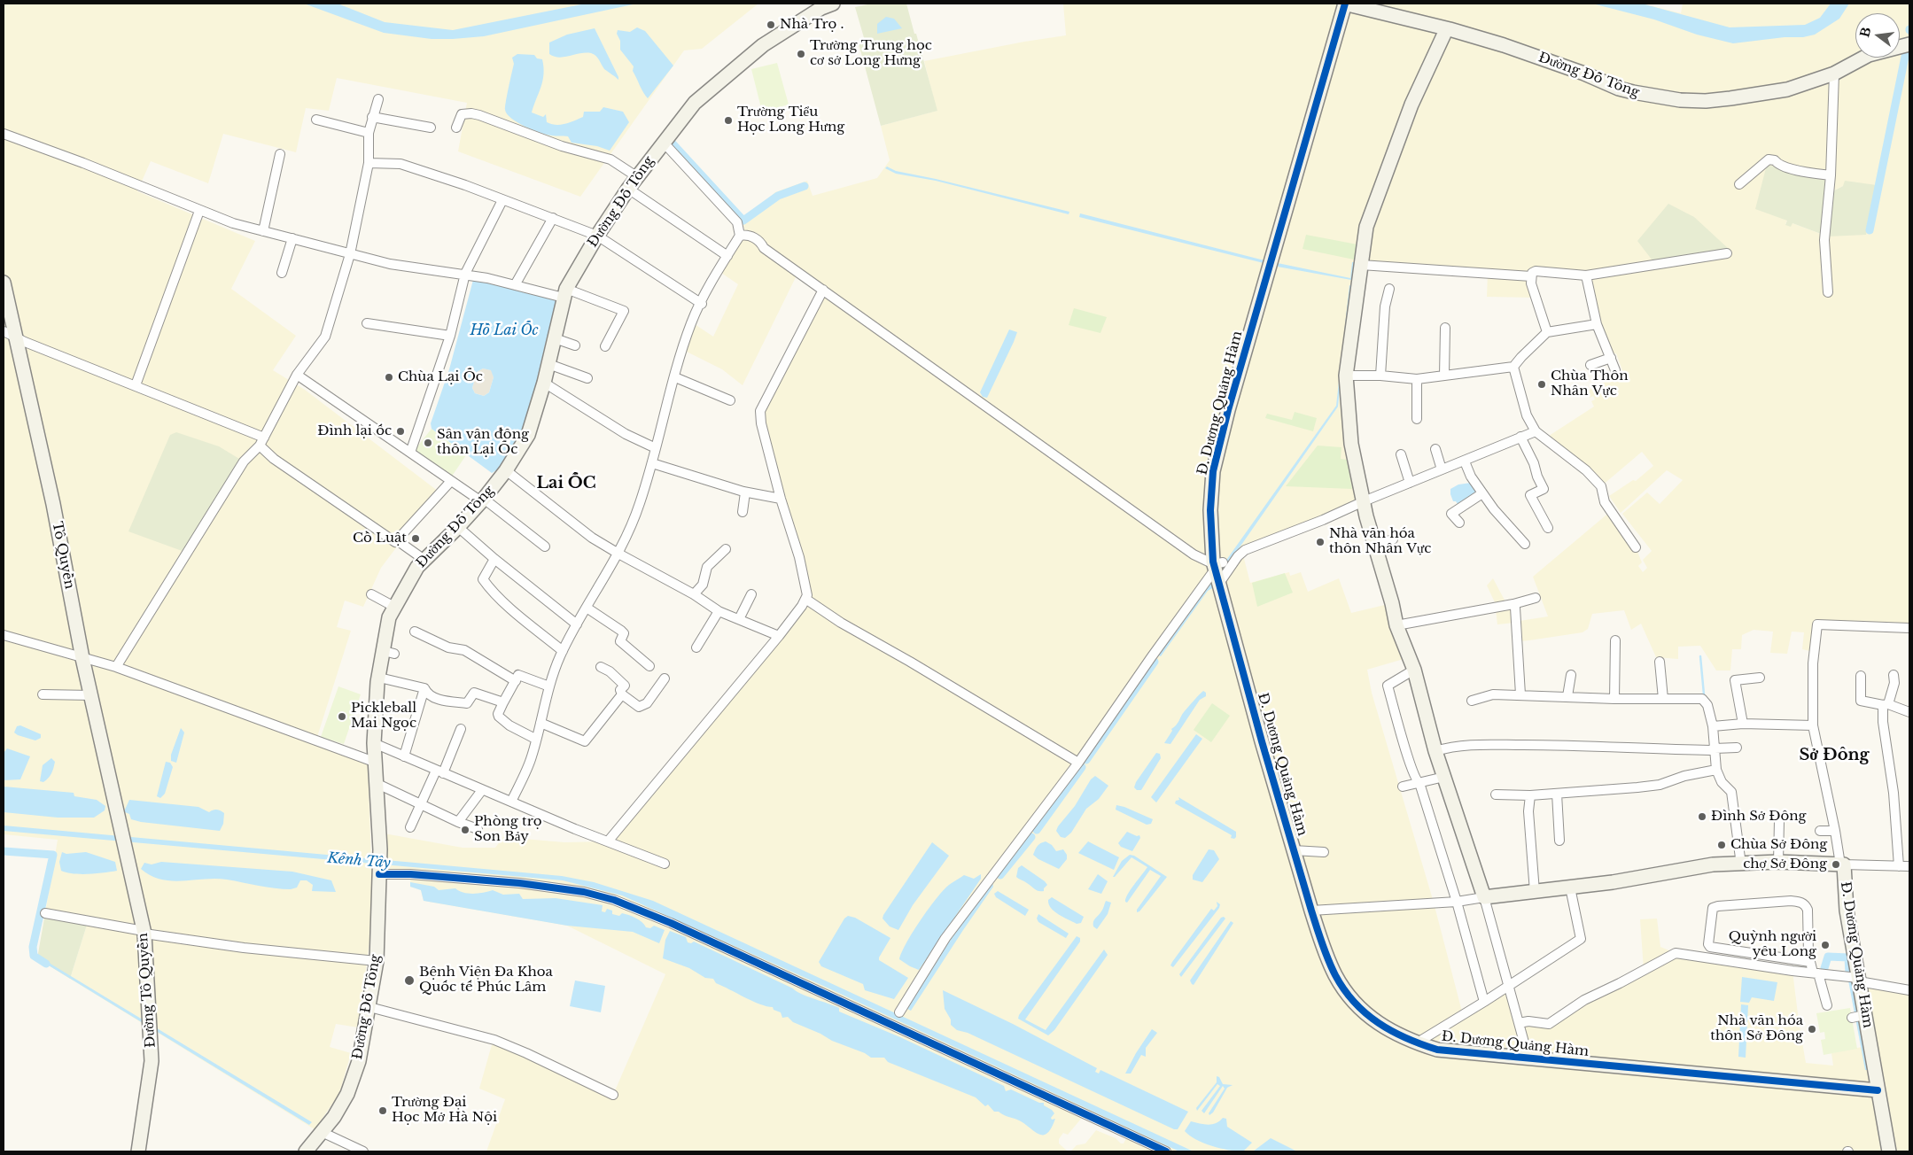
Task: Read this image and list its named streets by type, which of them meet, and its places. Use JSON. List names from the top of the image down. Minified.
{"streets":{"main road":["Đường Đỗ Tông","Đ. Dương Quảng Hàm","Tô Quyền","Đường Tô Quyền"]},"crossings":[["Đường Đỗ Tông","Đ. Dương Quảng Hàm"],["Tô Quyền","Đường Tô Quyền"]],"districts":["Lai ỐC","Sở Đông"],"water":["Hồ Lai Ốc","Kênh Tây"],"places":["Nhà Trọ .","Trường Trung học cơ sở Long Hưng","Trường Tiểu Học Long Hưng","Chùa Lại Ốc","Chùa Thôn Nhân Vực","Đình lại ốc","Sân vận động thôn Lại Ốc","Cồ Luật","Nhà văn hóa thôn Nhân Vực","Pickleball Mai Ngọc","Đình Sở Đông","Phòng trọ Son Bảy","Chùa Sở Đông","chợ Sở Đông","Quỳnh người yêu Long","Bệnh Viện Đa Khoa Quốc tế Phúc Lâm","Nhà văn hóa thôn Sở Đông","Trường Đại Học Mở Hà Nội"],"north":"left"}
